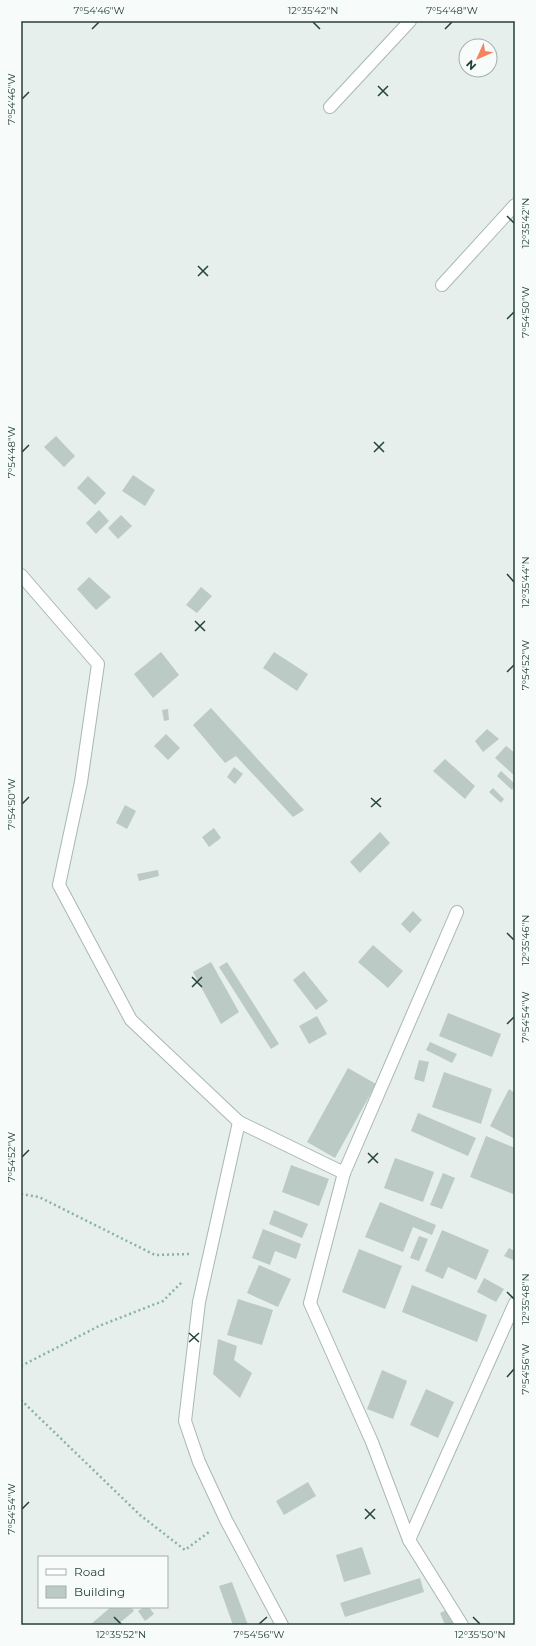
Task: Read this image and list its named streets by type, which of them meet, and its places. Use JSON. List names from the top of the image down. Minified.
{"legend":["Road","Building"],"north":"bottom left","coordinates":["7°54'46\"W","12°35'42\"N","7°54'48\"W","7°54'50\"W","12°35'44\"N","7°54'52\"W","12°35'46\"N","7°54'54\"W","12°35'48\"N","7°54'56\"W","12°35'52\"N","12°35'50\"N"]}
